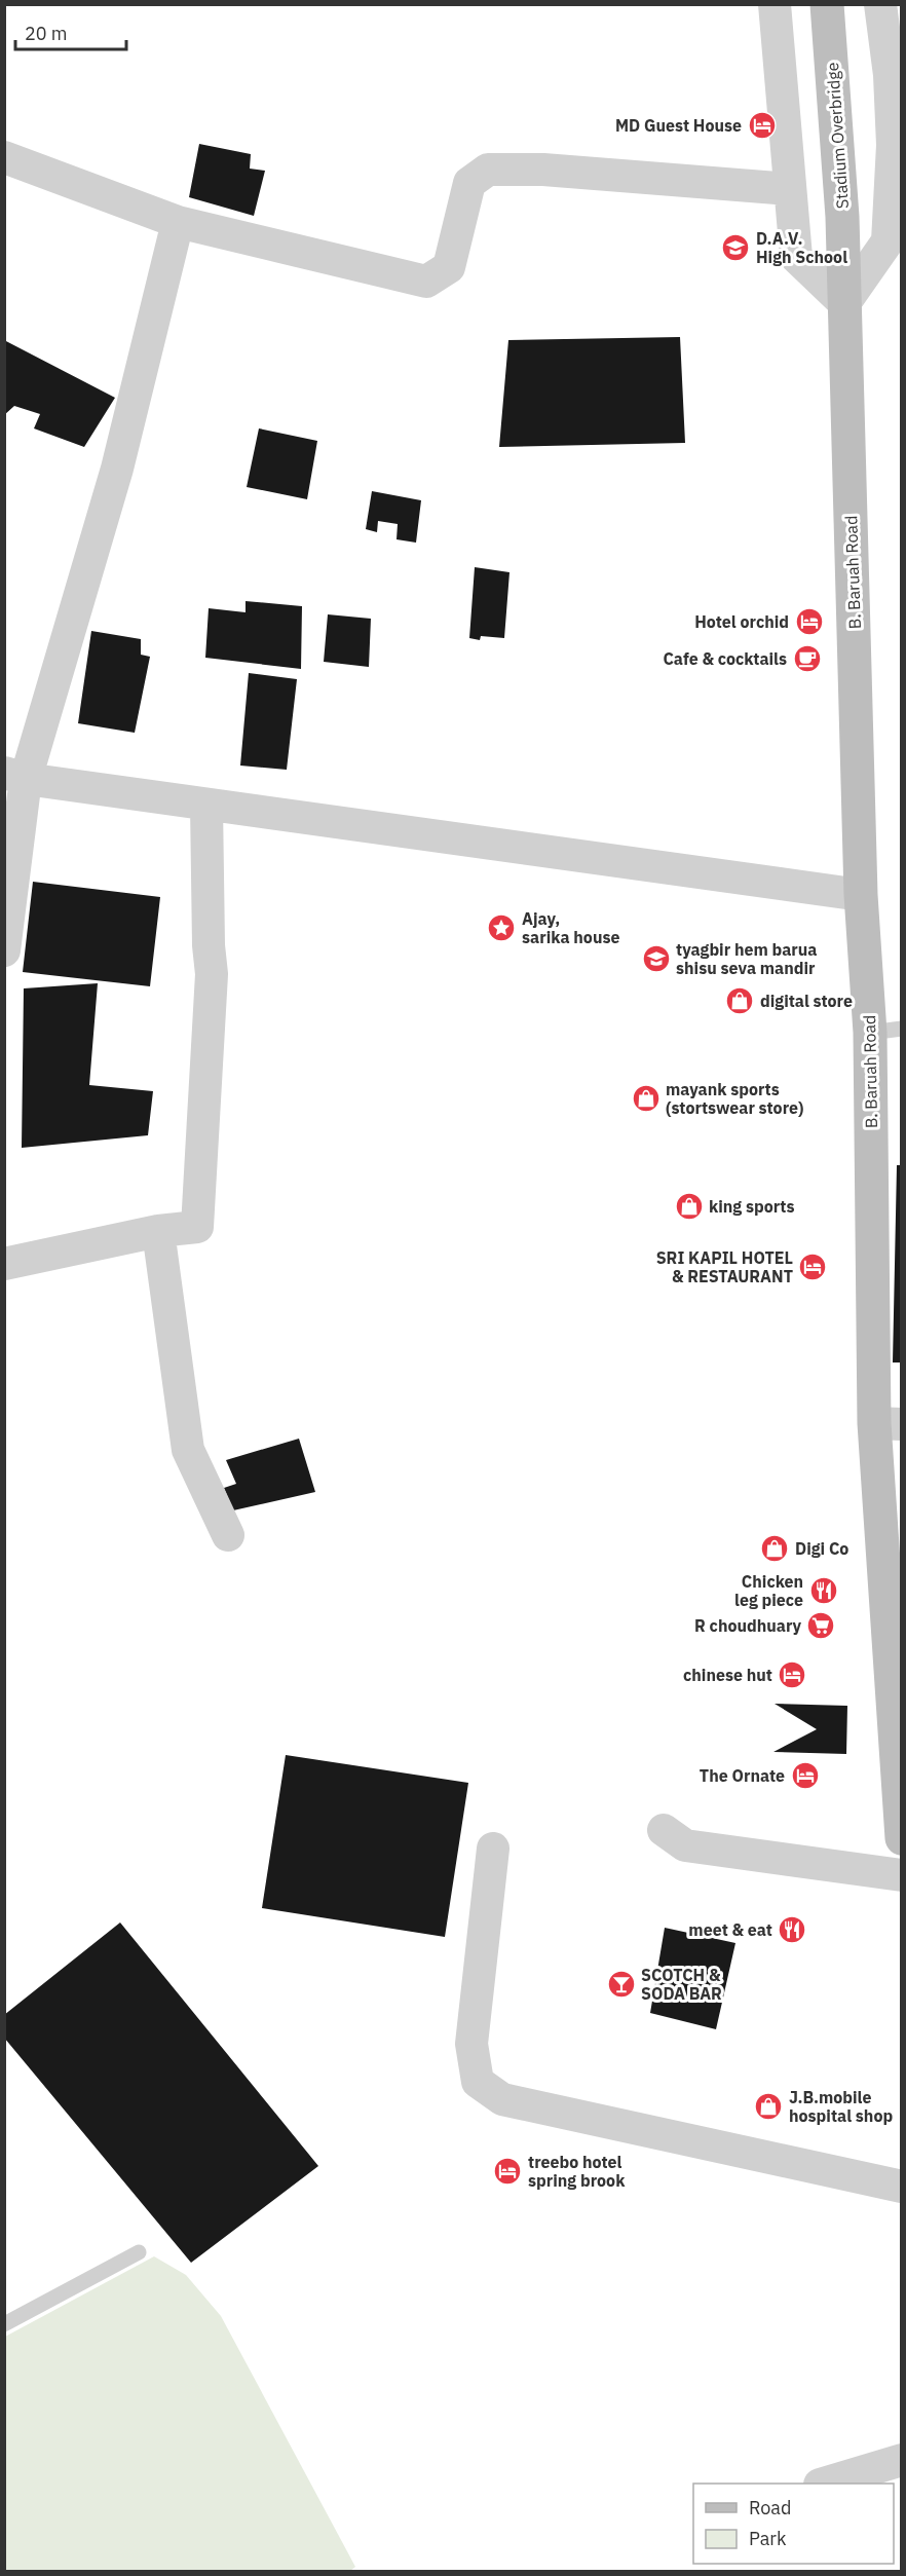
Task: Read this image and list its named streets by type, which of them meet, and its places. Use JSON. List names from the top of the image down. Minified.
{"streets":{"main road":["Stadium Overbridge","B. Baruah Road"]},"crossings":[["Stadium Overbridge","B. Baruah Road"]],"places":{"hotel":["MD Guest House","Hotel orchid","SRI KAPIL HOTEL & RESTAURANT","chinese hut","The Ornate","treebo hotel spring brook"],"school or university":["D.A.V. High School","tyagbir hem barua shisu seva mandir"],"cafe":["Cafe & cocktails"],"place":["Ajay, sarika house"],"shop":["digital store","mayank sports (stortswear store)","king sports","Digi Co","J.B.mobile hospital shop"],"restaurant":["Chicken leg piece","meet & eat"],"supermarket":["R choudhuary"],"bar":["SCOTCH & SODA BAR"]},"legend":["Road","Park"],"scale_bar":"20 m"}
